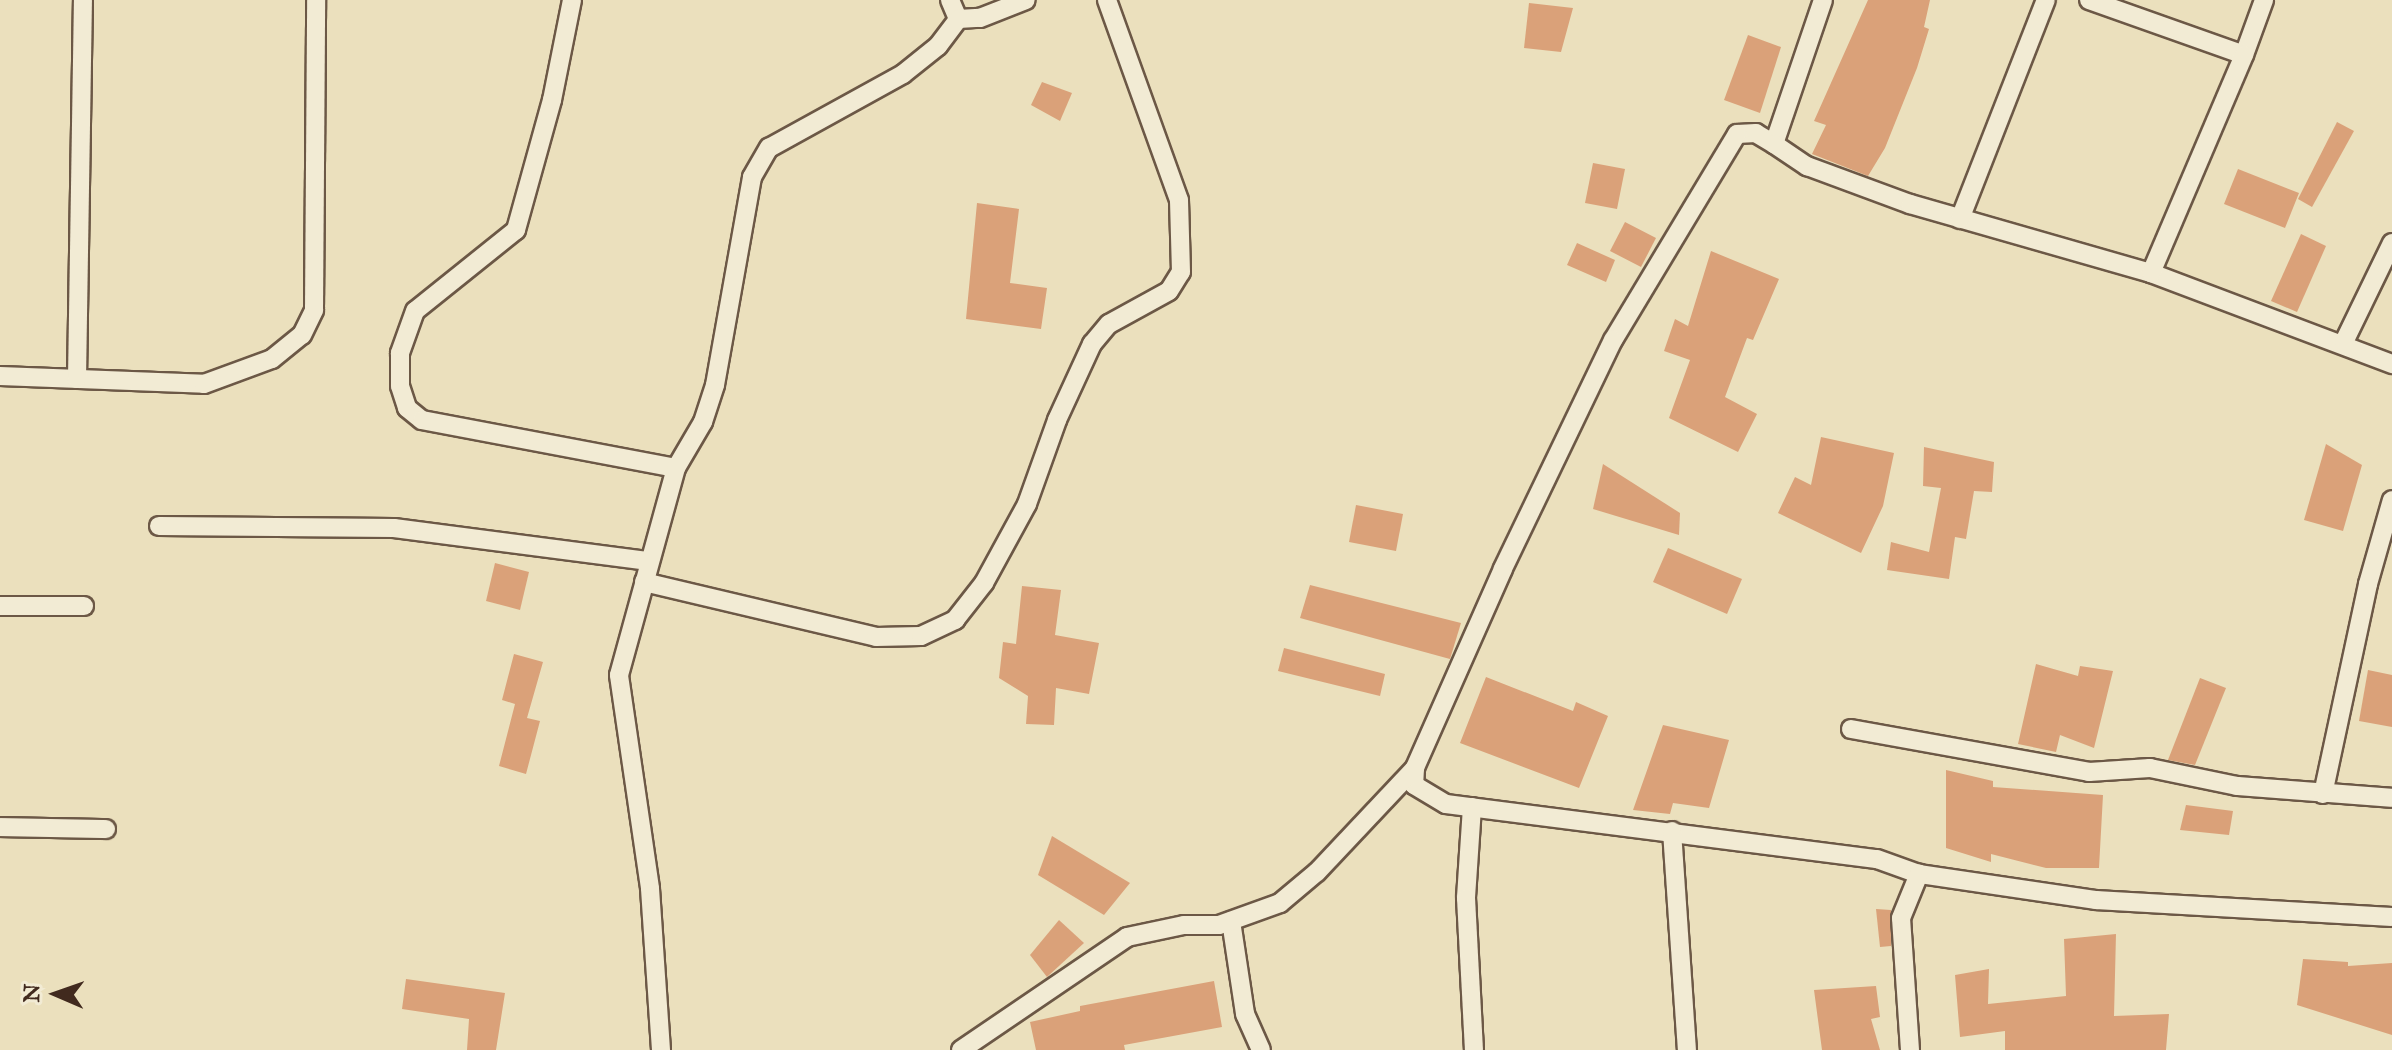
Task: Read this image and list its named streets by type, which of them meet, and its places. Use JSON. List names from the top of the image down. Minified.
{"north":"left"}
